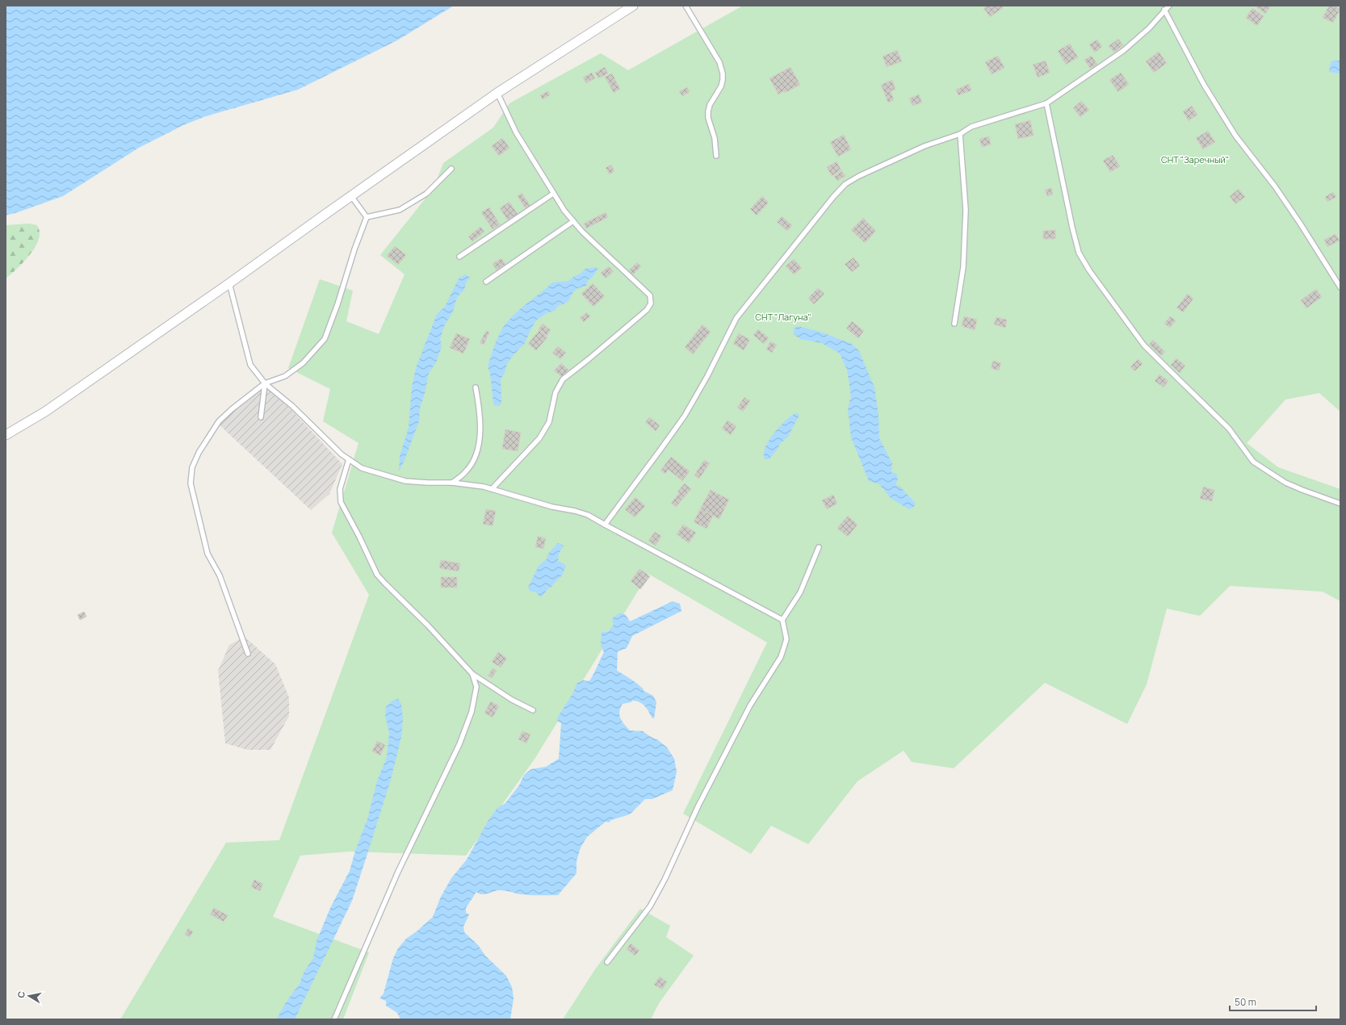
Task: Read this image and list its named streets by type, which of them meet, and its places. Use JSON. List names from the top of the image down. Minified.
{"parks":["СНТ \"Заречный\"","СНТ \"Лагуна\""],"scale_bar":"50 m","north":"left"}
